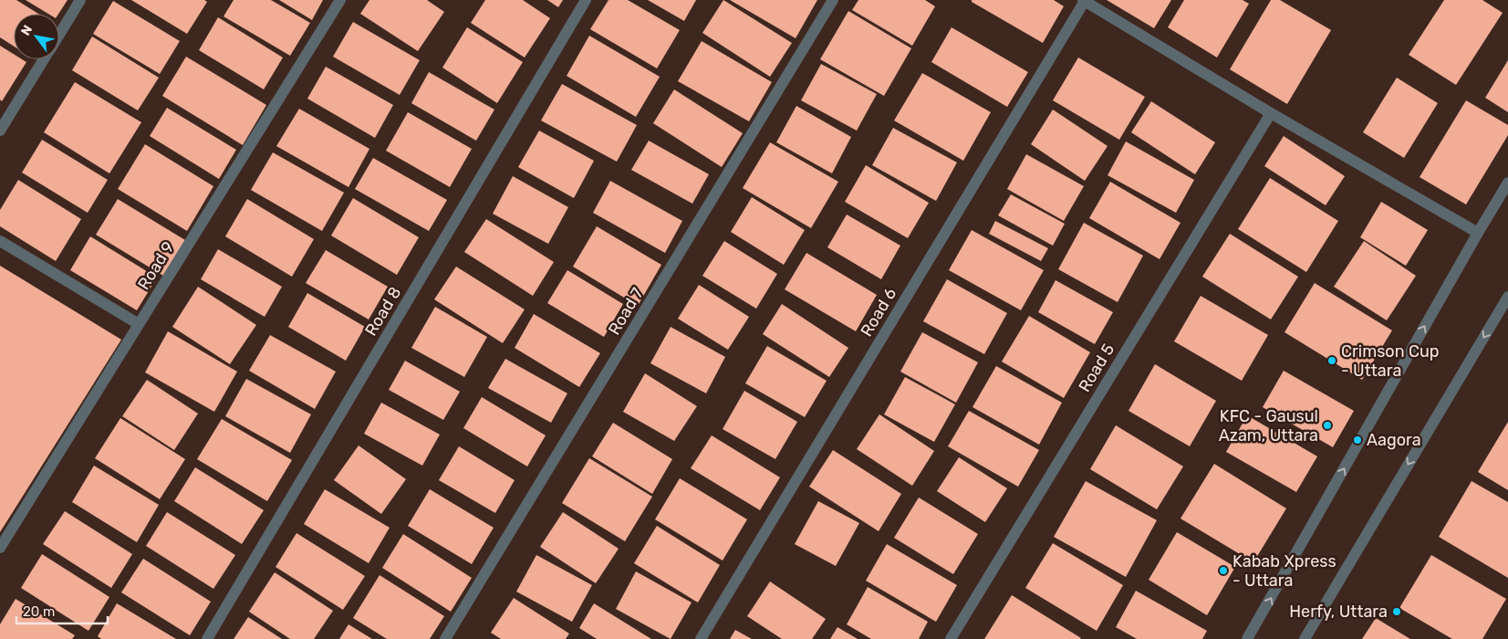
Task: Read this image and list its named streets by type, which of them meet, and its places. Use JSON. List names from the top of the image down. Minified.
{"streets":{"street":["Road 9","Road 8","Road 7","Road 6","Road 5"]},"places":["Crimson Cup - Uttara","KFC - Gausul Azam, Uttara","Aagora","Kabab Xpress - Uttara","Herfy, Uttara"],"scale_bar":"20 m","north":"top left"}
